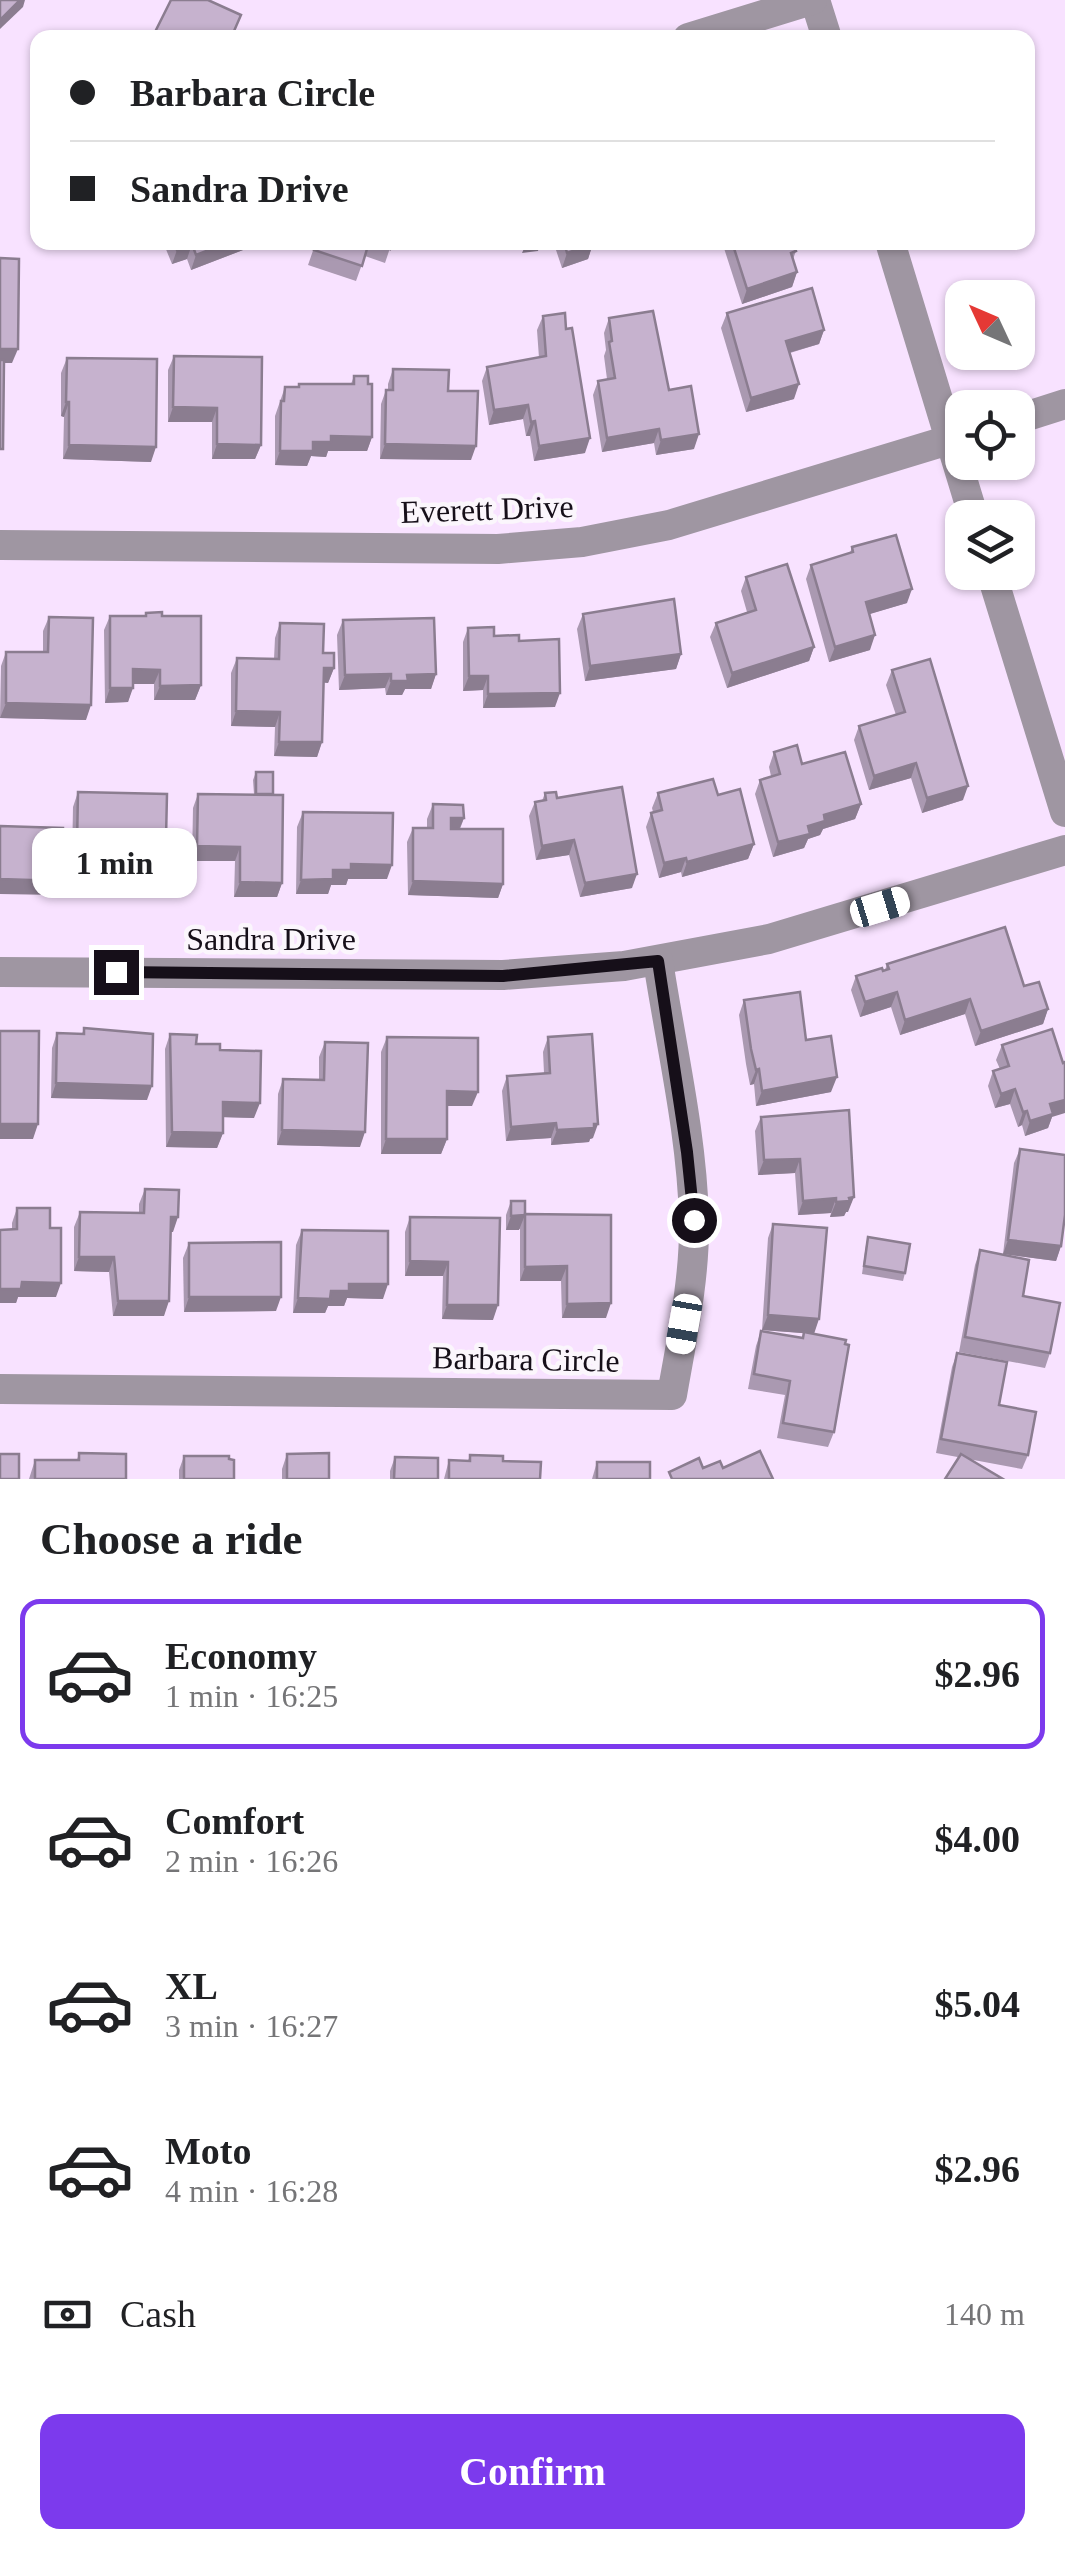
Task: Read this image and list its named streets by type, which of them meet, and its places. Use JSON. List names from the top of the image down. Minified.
{"streets":{"street":["Everett Drive","Sandra Drive","Barbara Circle"]},"crossings":[["Sandra Drive","Barbara Circle"]],"north":"top left","page":{"banner":["Barbara Circle","Sandra Drive"],"bubble":"1 min","heading":"Choose a ride","list":[{"name":"Economy","note":"1 min · 16:25","value":"$2.96"},{"name":"Comfort","note":"2 min · 16:26","value":"$4.00"},{"name":"XL","note":"3 min · 16:27","value":"$5.04"},{"name":"Moto","note":"4 min · 16:28","value":"$2.96"}],"pay":["Cash","140 m"],"buttons":"Confirm"}}
